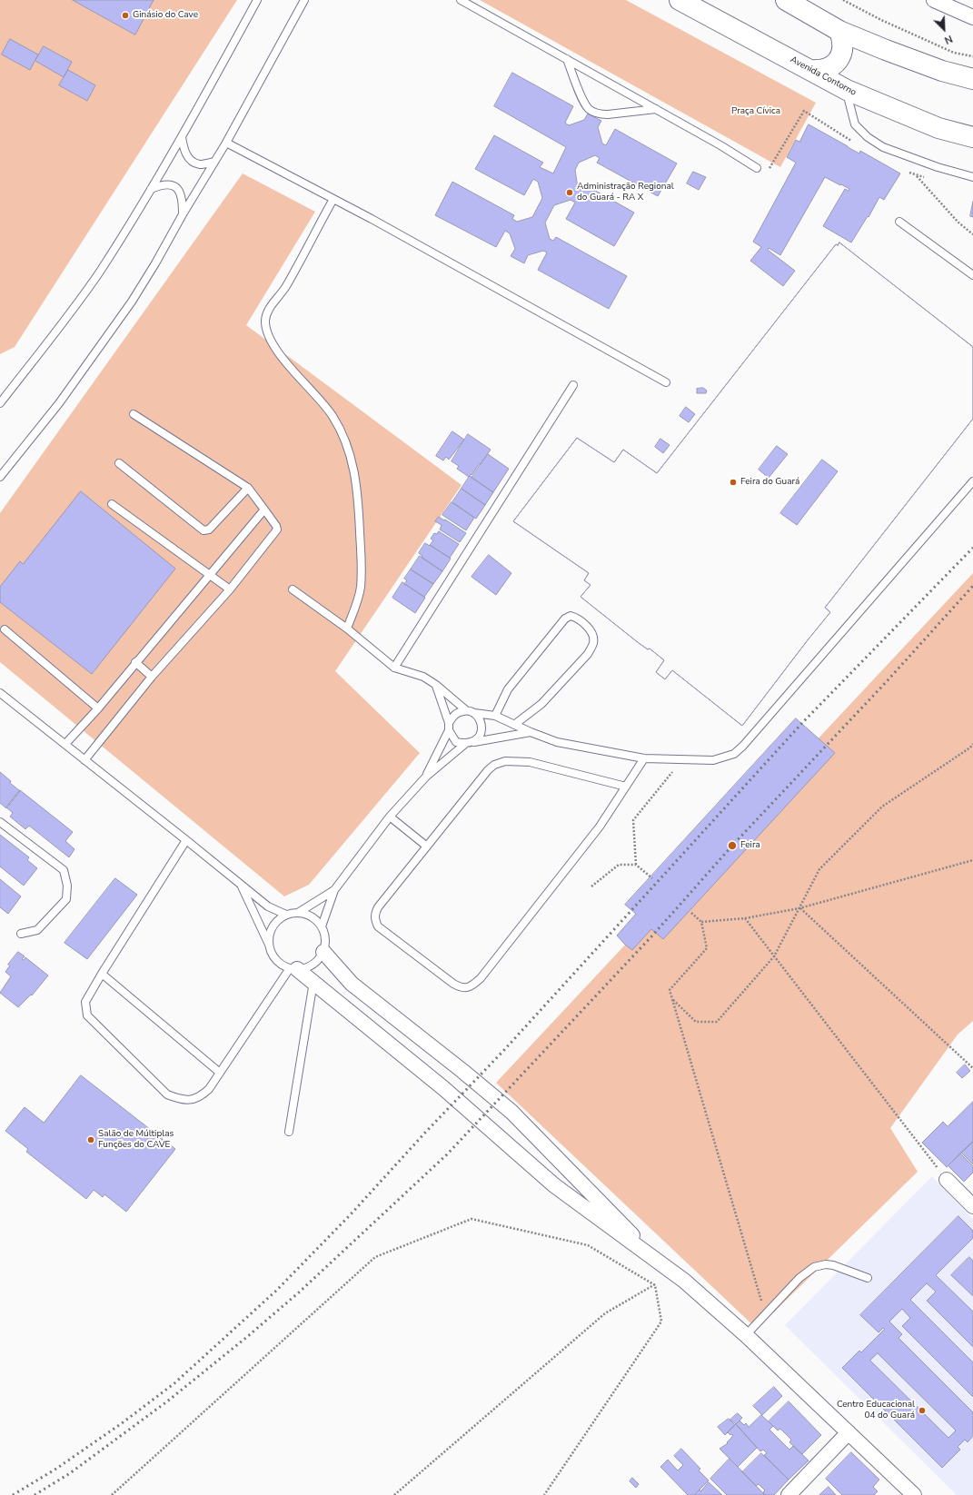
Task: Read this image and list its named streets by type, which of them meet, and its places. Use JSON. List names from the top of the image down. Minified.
{"streets":{"main road":["Avenida Contorno"]},"parks":["Praça Cívica"],"places":["Ginásio do Cave","Administração Regional do Guará - RA X","Feira do Guará","Feira","Salão de Múltiplas Funções do CAVE","Centro Educacional 04 do Guará"],"north":"bottom right"}
